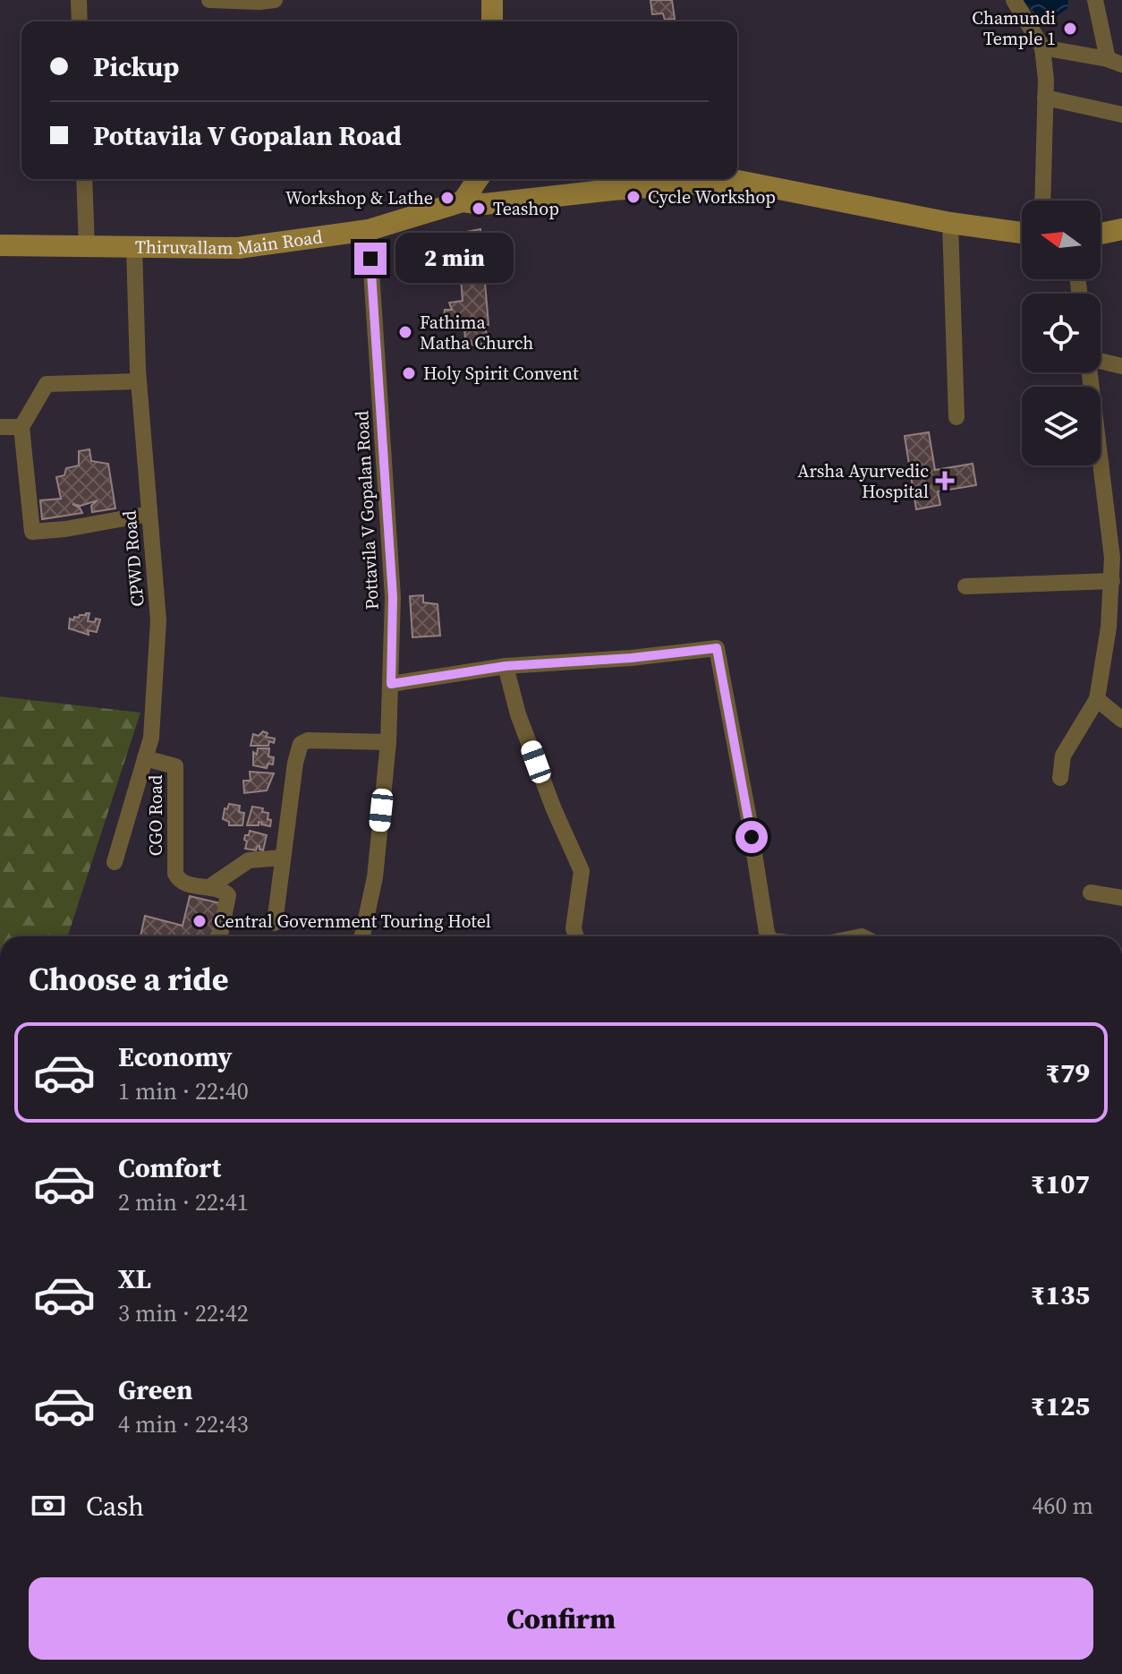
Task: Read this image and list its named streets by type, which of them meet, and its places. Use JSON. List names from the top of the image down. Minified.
{"streets":{"street":["Thiruvallam Main Road","Pottavila V Gopalan Road","CPWD Road","CGO Road"]},"crossings":[["Thiruvallam Main Road","Pottavila V Gopalan Road"],["Thiruvallam Main Road","CPWD Road"],["CPWD Road","CGO Road"]],"places":{"other":["Chamundi Temple 1","Cycle Workshop","Workshop & Lathe","Teashop","Fathima Matha Church","Holy Spirit Convent","Central Government Touring Hotel"],"health":["Arsha Ayurvedic Hospital"]},"north":"left","page":{"banner":["Pickup","Pottavila V Gopalan Road"],"bubble":"2 min","heading":"Choose a ride","list":[{"name":"Economy","note":"1 min · 22:40","value":"₹79"},{"name":"Comfort","note":"2 min · 22:41","value":"₹107"},{"name":"XL","note":"3 min · 22:42","value":"₹135"},{"name":"Green","note":"4 min · 22:43","value":"₹125"}],"pay":["Cash","460 m"],"buttons":"Confirm"}}
